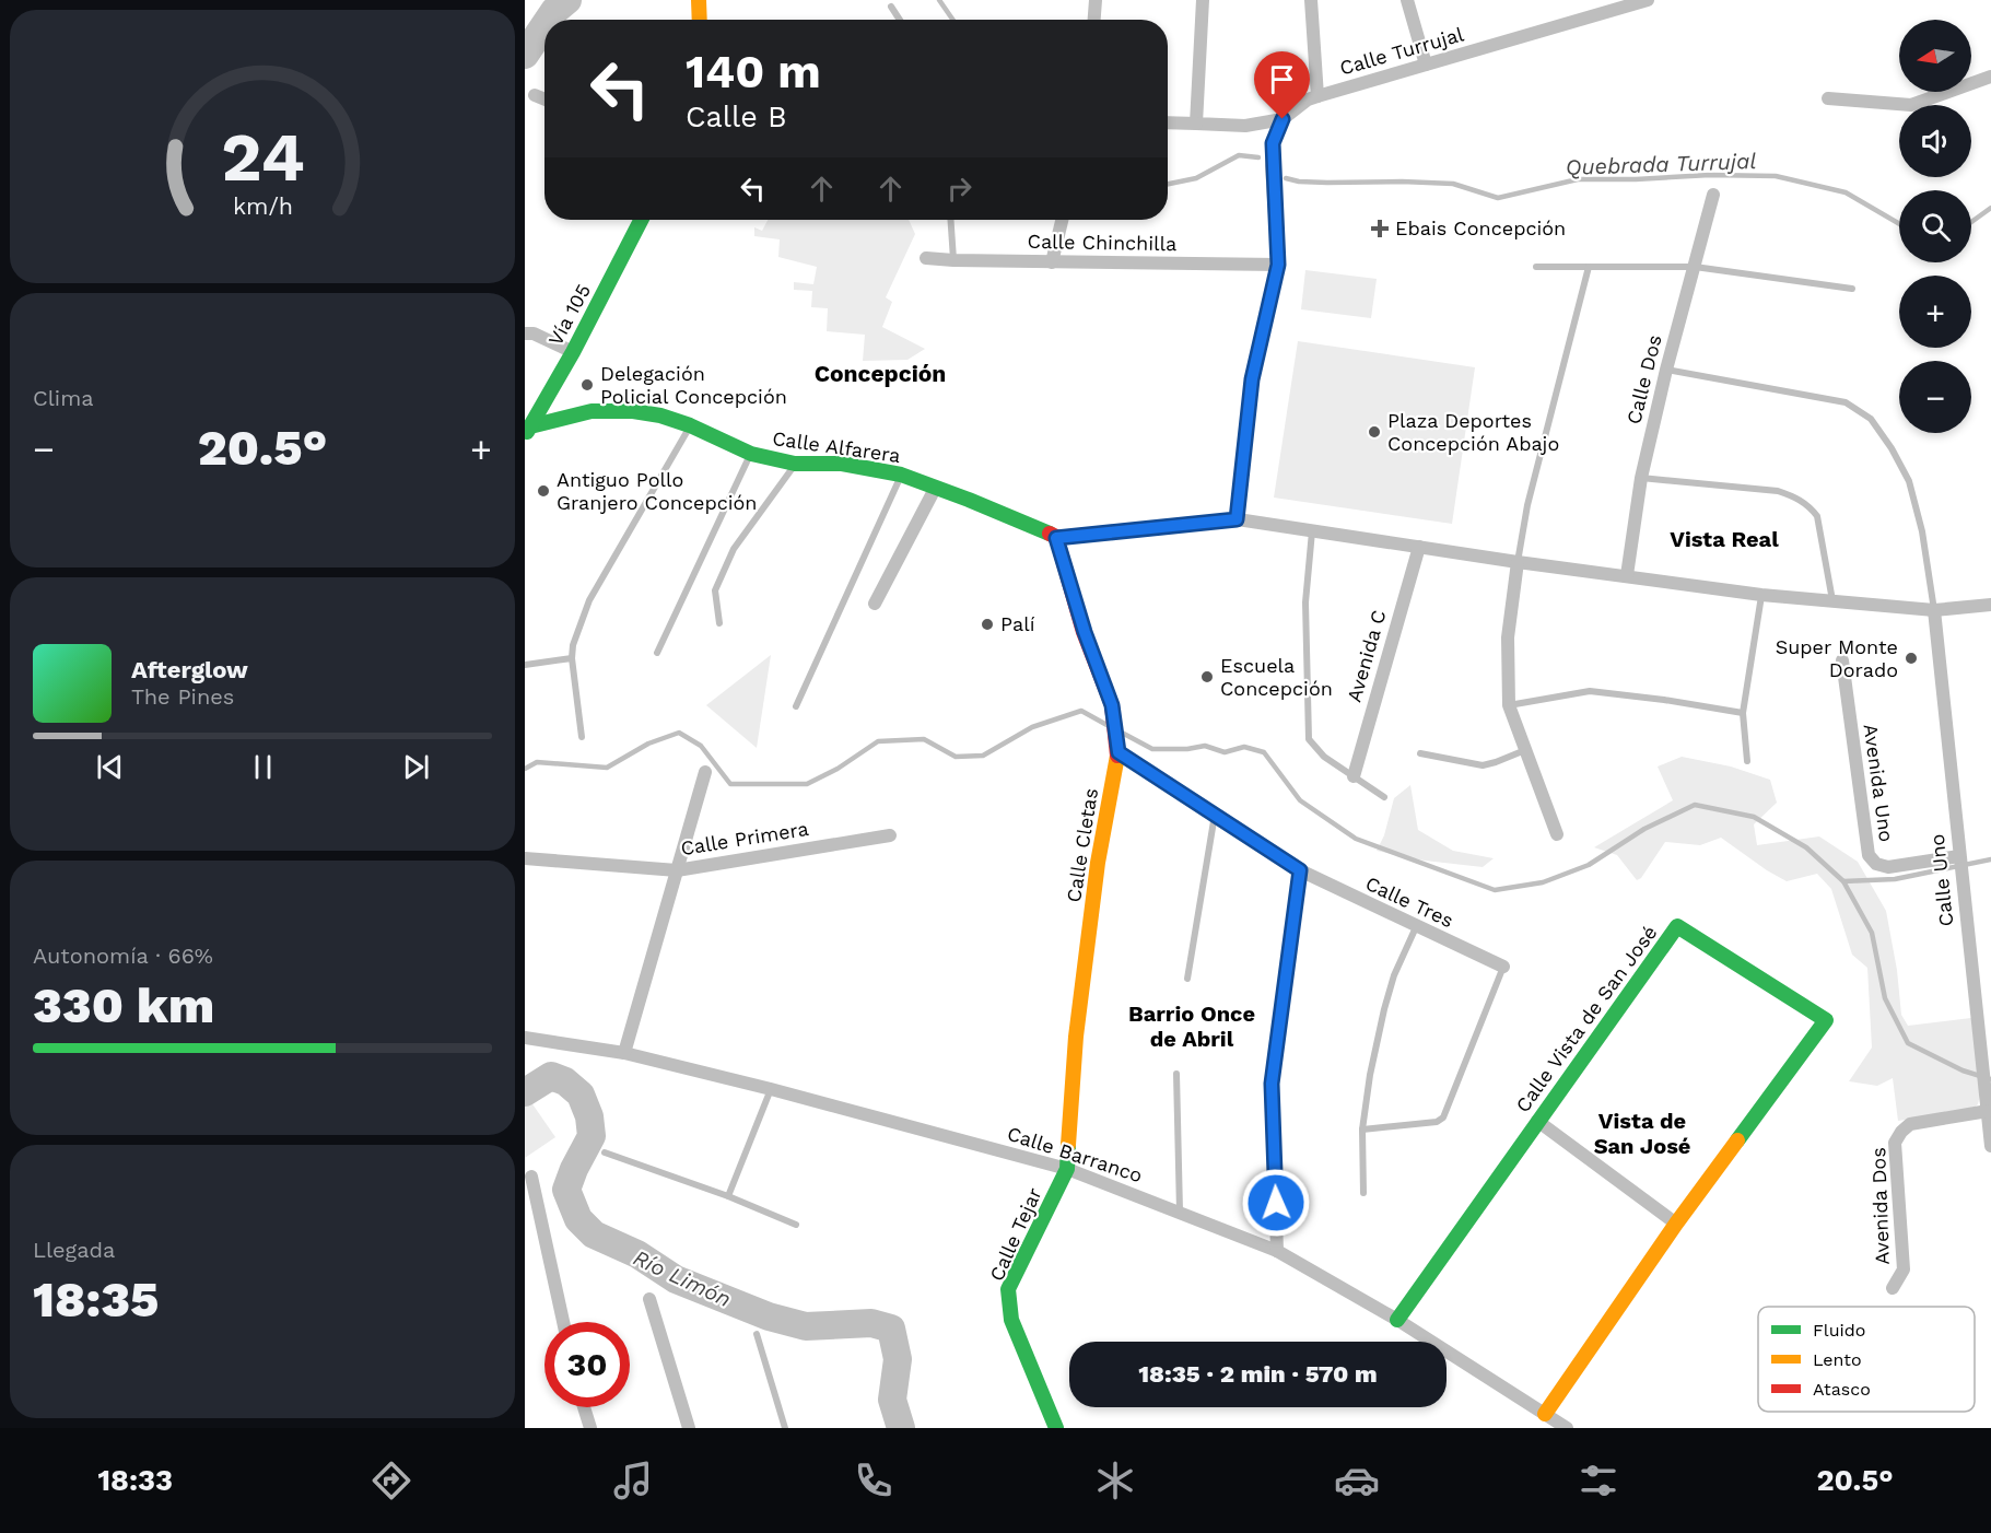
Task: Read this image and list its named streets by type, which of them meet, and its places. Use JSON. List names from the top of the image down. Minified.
{"streets":{"street":["Calle Turrujal","Calle Chinchilla","Vía 105","Calle Dos","Calle Alfarera","Avenida C","Avenida Uno","Calle Primera","Calle Cletas","Calle Uno","Calle Tres","Calle Vista de San José","Calle Barranco","Avenida Dos","Calle Tejar"]},"crossings":[["Vía 105","Calle Alfarera"],["Calle Alfarera","Calle Cletas"],["Avenida Uno","Calle Uno"],["Calle Cletas","Calle Tres"],["Calle Cletas","Calle Barranco"],["Calle Cletas","Calle Tejar"],["Calle Uno","Avenida Dos"],["Calle Vista de San José","Calle Barranco"],["Calle Barranco","Calle Tejar"]],"districts":["Concepción","Vista Real","Barrio Once de Abril","Vista de San José"],"water":["Quebrada Turrujal","Río Limón"],"places":{"health":["Ebais Concepción"],"other":["Delegación Policial Concepción","Plaza Deportes Concepción Abajo","Antiguo Pollo Granjero Concepción","Palí","Super Monte Dorado","Escuela Concepción"]},"legend":["Fluido","Lento","Atasco"],"north":"left","page":{"map_buttons":["+","−"],"turn":["140 m","Calle B"],"tile":["Clima",["Autonomía · 66%","330 km"],["Llegada","18:35"]],"heat":["−","20.5°","+"],"song":["Afterglow","The Pines"],"limit":"30","trip":"18:35 · 2 min · 570 m","tabs":["18:33","20.5°"],"gauge":["24","km/h"]}}
